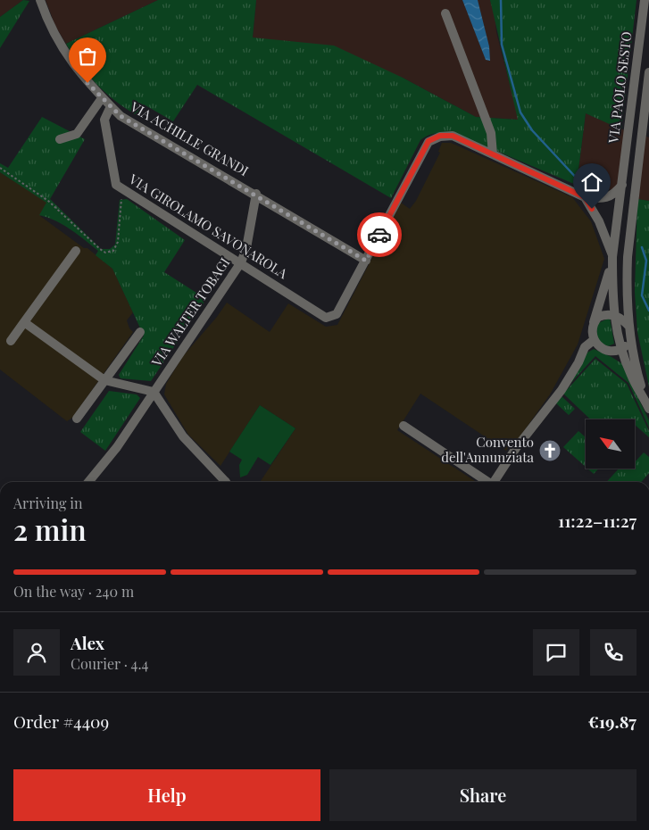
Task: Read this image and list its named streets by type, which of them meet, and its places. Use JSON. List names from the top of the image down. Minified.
{"streets":{"street":["VIA PAOLO SESTO","VIA ACHILLE GRANDI","VIA GIROLAMO SAVONAROLA","VIA WALTER TOBAGI"]},"crossings":[["VIA ACHILLE GRANDI","VIA GIROLAMO SAVONAROLA"],["VIA ACHILLE GRANDI","VIA WALTER TOBAGI"],["VIA GIROLAMO SAVONAROLA","VIA WALTER TOBAGI"]],"places":{"church":["Convento dell'Annunziata"]},"north":"top left","page":{"heading":["2 min","Arriving in","11:22–11:27"],"panel":["Alex","Courier · 4.4","Order #4409","€19.87"],"bar":"On the way · 240 m","buttons":["Help","Share"]}}
